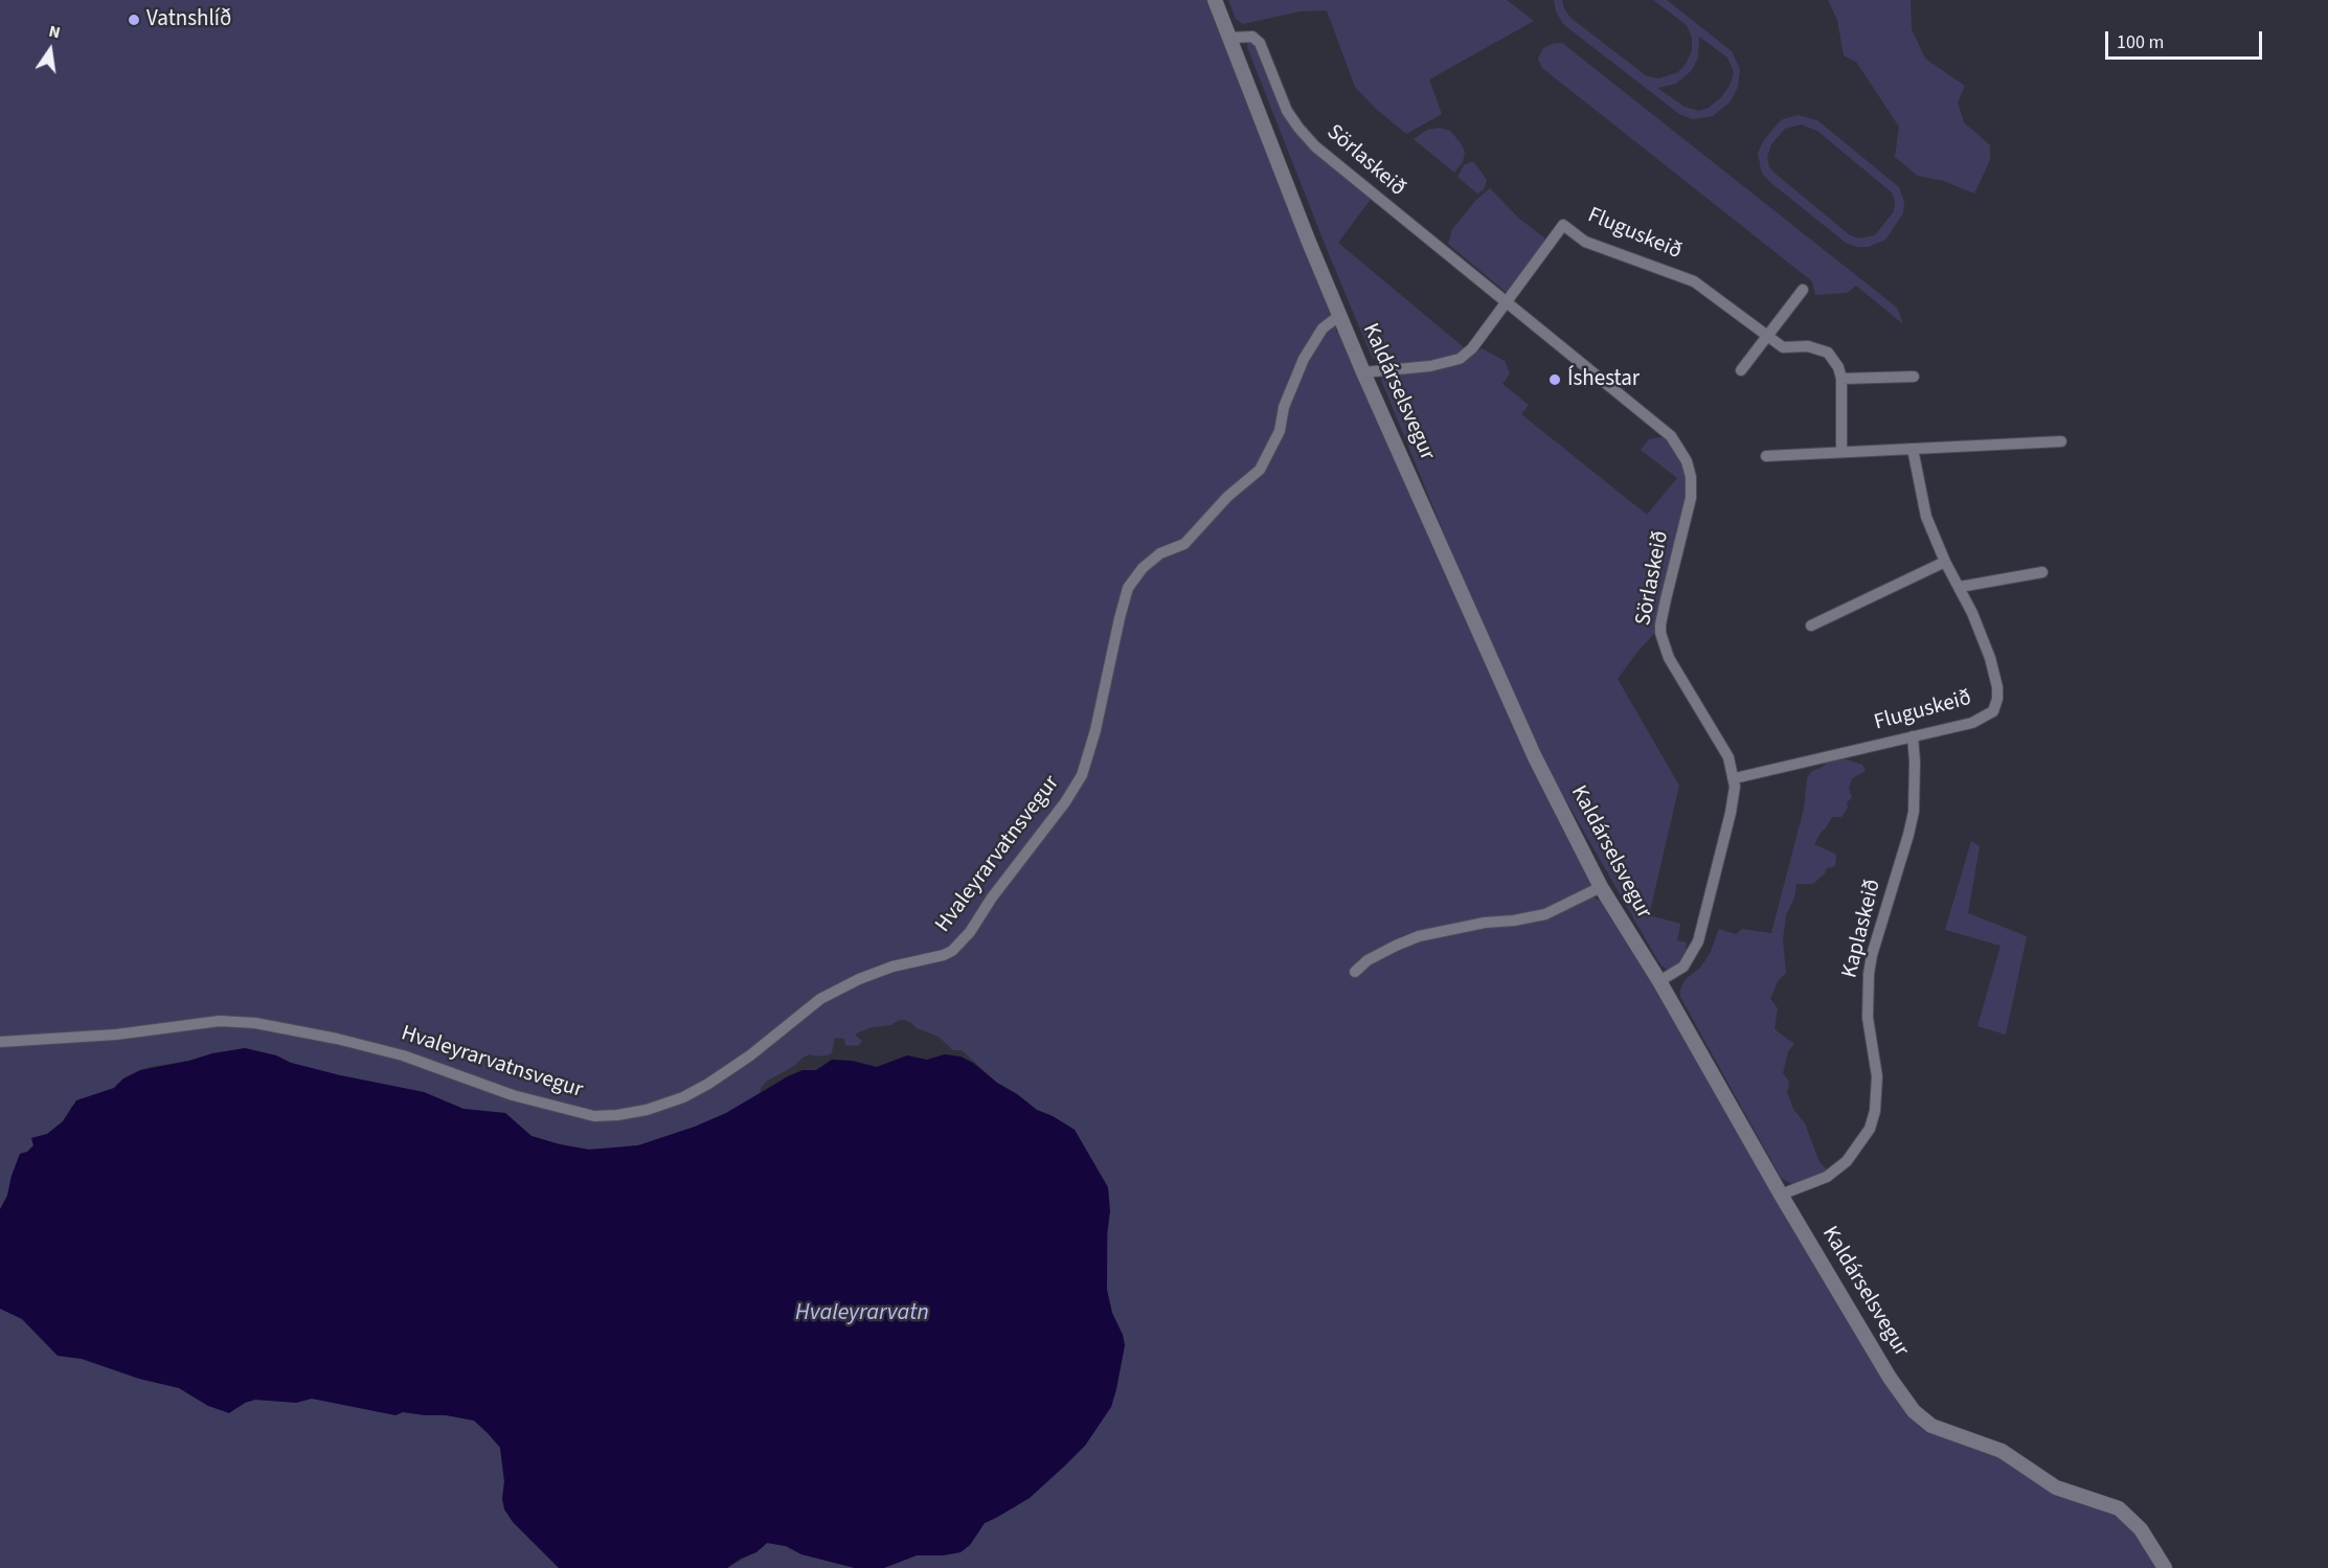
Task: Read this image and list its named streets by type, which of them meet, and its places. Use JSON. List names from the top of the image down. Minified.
{"streets":{"street":["Sörlaskeið","Fluguskeið","Kaldárselsvegur","Hvaleyrarvatnsvegur","Kaplaskeið"]},"crossings":[["Sörlaskeið","Fluguskeið"],["Sörlaskeið","Kaldárselsvegur"],["Fluguskeið","Kaplaskeið"],["Kaldárselsvegur","Hvaleyrarvatnsvegur"],["Kaldárselsvegur","Kaplaskeið"]],"water":["Hvaleyrarvatn"],"places":["Vatnshlíð","Íshestar"],"scale_bar":"100 m","north":"top"}
